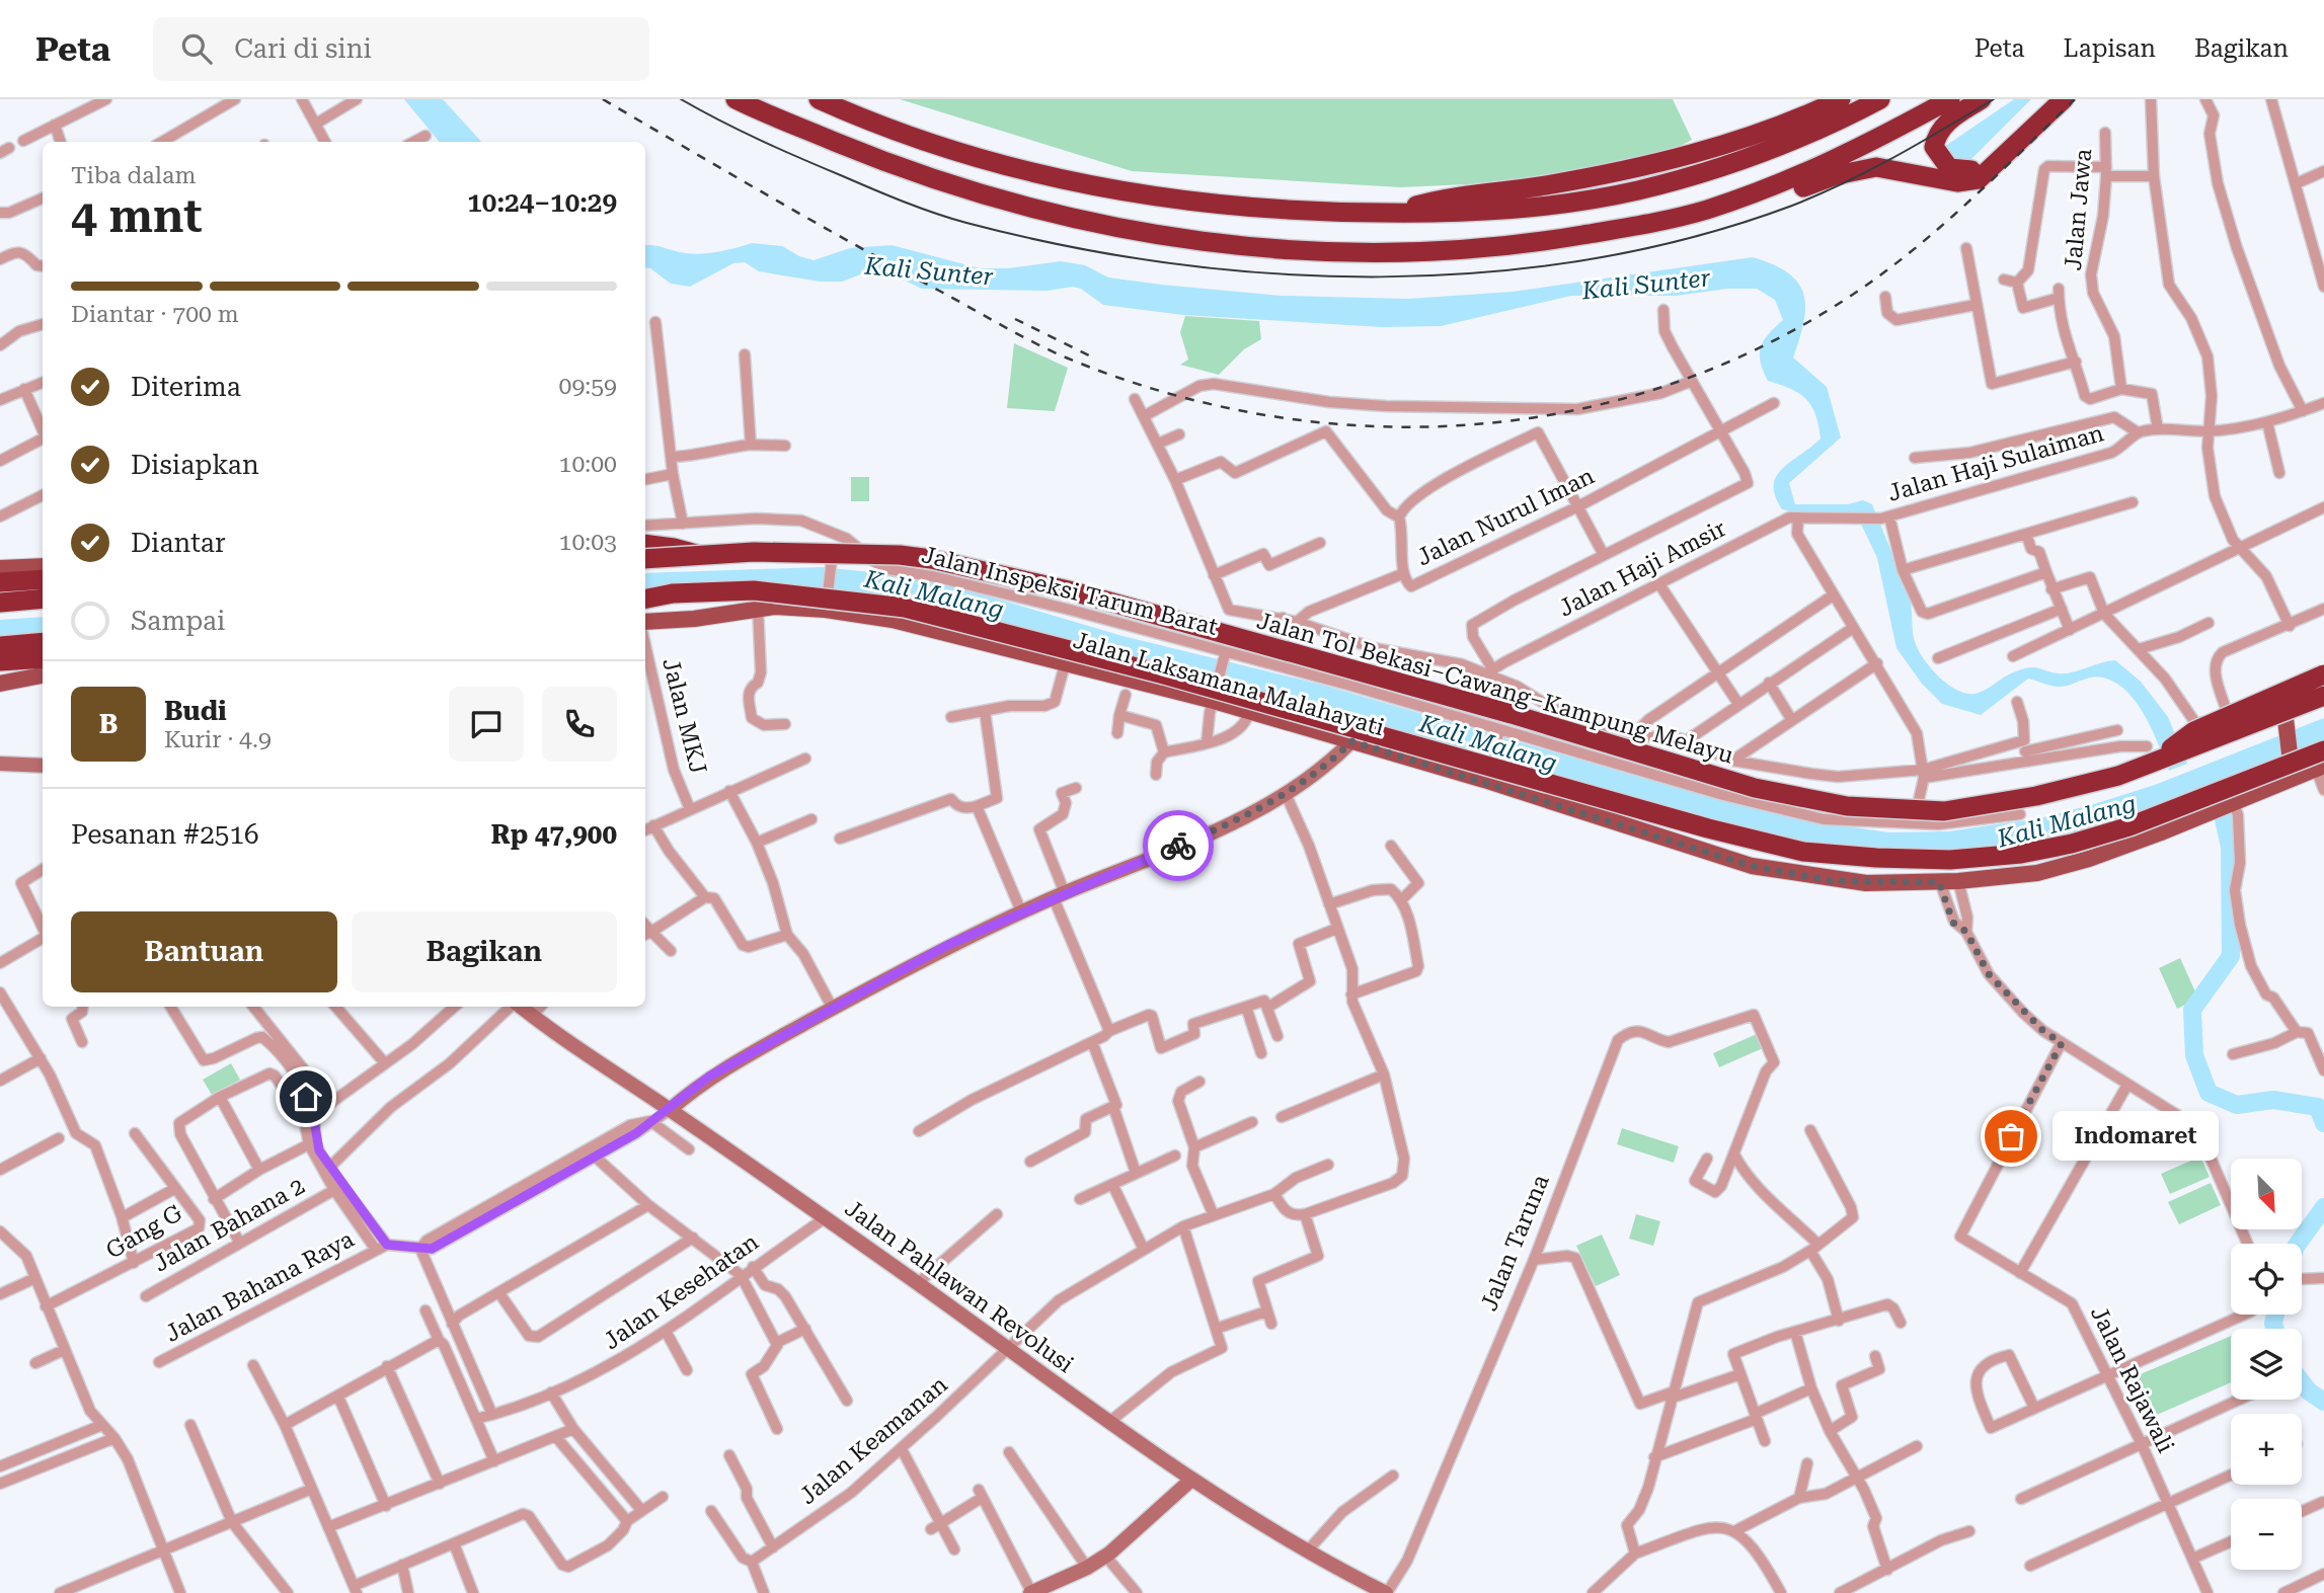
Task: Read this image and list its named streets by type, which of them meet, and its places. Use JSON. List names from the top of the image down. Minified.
{"streets":{"highway":["Jalan Tol Bekasi–Cawang–Kampung Melayu"],"main road":["Jalan Laksamana Malahayati","Jalan Pahlawan Revolusi"],"street":["Jalan Jawa","Jalan Haji Sulaiman","Jalan Nurul Iman","Jalan Haji Amsir","Jalan Inspeksi Tarum Barat","Jalan MKJ","Jalan Bahana 2","Gang G","Jalan Taruna","Jalan Bahana Raya","Jalan Kesehatan","Jalan Rajawali","Jalan Keamanan"]},"crossings":[["Jalan Haji Sulaiman","Jalan Haji Amsir"],["Jalan Haji Amsir","Jalan Inspeksi Tarum Barat"],["Jalan Taruna","Jalan Pahlawan Revolusi"],["Jalan Pahlawan Revolusi","Jalan Kesehatan"],["Jalan Pahlawan Revolusi","Jalan Keamanan"]],"water":["Kali Sunter","Kali Malang"],"places":["Indomaret"],"north":"bottom right","page":{"header":"Peta","search":"Cari di sini","nav":["Peta","Lapisan","Bagikan"],"heading":["4 mnt","Tiba dalam","10:24–10:29"],"panel":["Budi","Kurir · 4.9","Pesanan #2516","Rp 47,900"],"bar":"Diantar · 700 m","list":[["Diterima","09:59"],["Disiapkan","10:00"],["Diantar","10:03"],"Sampai"],"round":"B","buttons":["Bantuan","Bagikan"],"bubble":"Indomaret","map_buttons":["+","−"]}}
